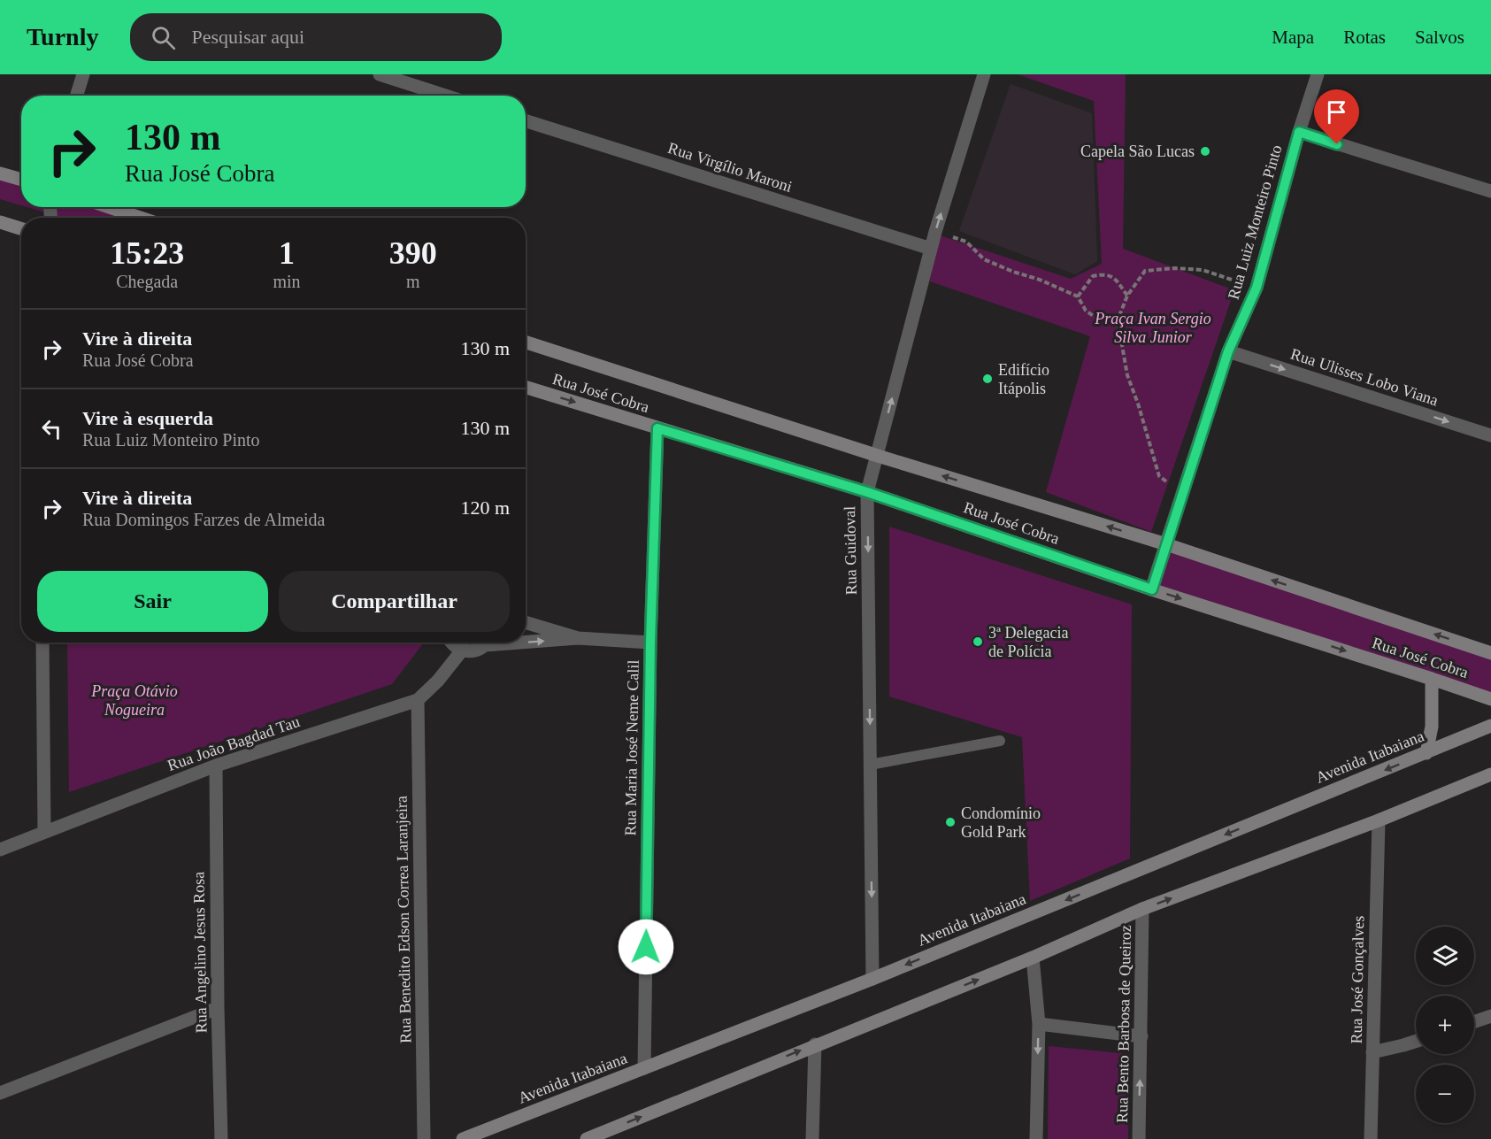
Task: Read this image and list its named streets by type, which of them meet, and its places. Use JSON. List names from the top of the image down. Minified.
{"streets":{"street":["Rua Virgílio Maroni","Rua Luiz Monteiro Pinto","Rua Ulisses Lobo Viana","Rua José Cobra","Rua Guidoval","Rua João Bagdad Tau","Rua Maria José Neme Calil","Avenida Itabaiana","Rua Benedito Edson Correa Laranjeira","Rua Angelino Jesus Rosa","Rua José Gonçalves","Rua Bento Barbosa de Queiroz"]},"crossings":[["Rua Virgílio Maroni","Rua Guidoval"],["Rua Luiz Monteiro Pinto","Rua Ulisses Lobo Viana"],["Rua Luiz Monteiro Pinto","Rua José Cobra"],["Rua José Cobra","Rua Guidoval"],["Rua José Cobra","Rua Maria José Neme Calil"],["Rua Guidoval","Avenida Itabaiana"],["Rua João Bagdad Tau","Rua Benedito Edson Correa Laranjeira"],["Rua João Bagdad Tau","Rua Angelino Jesus Rosa"],["Rua Maria José Neme Calil","Avenida Itabaiana"]],"one_way":["Rua Ulisses Lobo Viana"],"parks":["Praça Ivan Sergio Silva Junior","Praça Otávio Nogueira"],"places":["Capela São Lucas","Edifício Itápolis","3ª Delegacia de Polícia","Condomínio Gold Park"],"page":{"header":"Turnly","search":"Pesquisar aqui","nav":["Mapa","Rotas","Salvos"],"turn":["130 m","Rua José Cobra"],"eta":["15:23","Chegada","1","min","390","m"],"list":[{"name":"Vire à direita","note":"Rua José Cobra","value":"130 m"},{"name":"Vire à esquerda","note":"Rua Luiz Monteiro Pinto","value":"130 m"},{"name":"Vire à direita","note":"Rua Domingos Farzes de Almeida","value":"120 m"}],"buttons":["Sair","Compartilhar"],"map_buttons":["+","−"]}}
